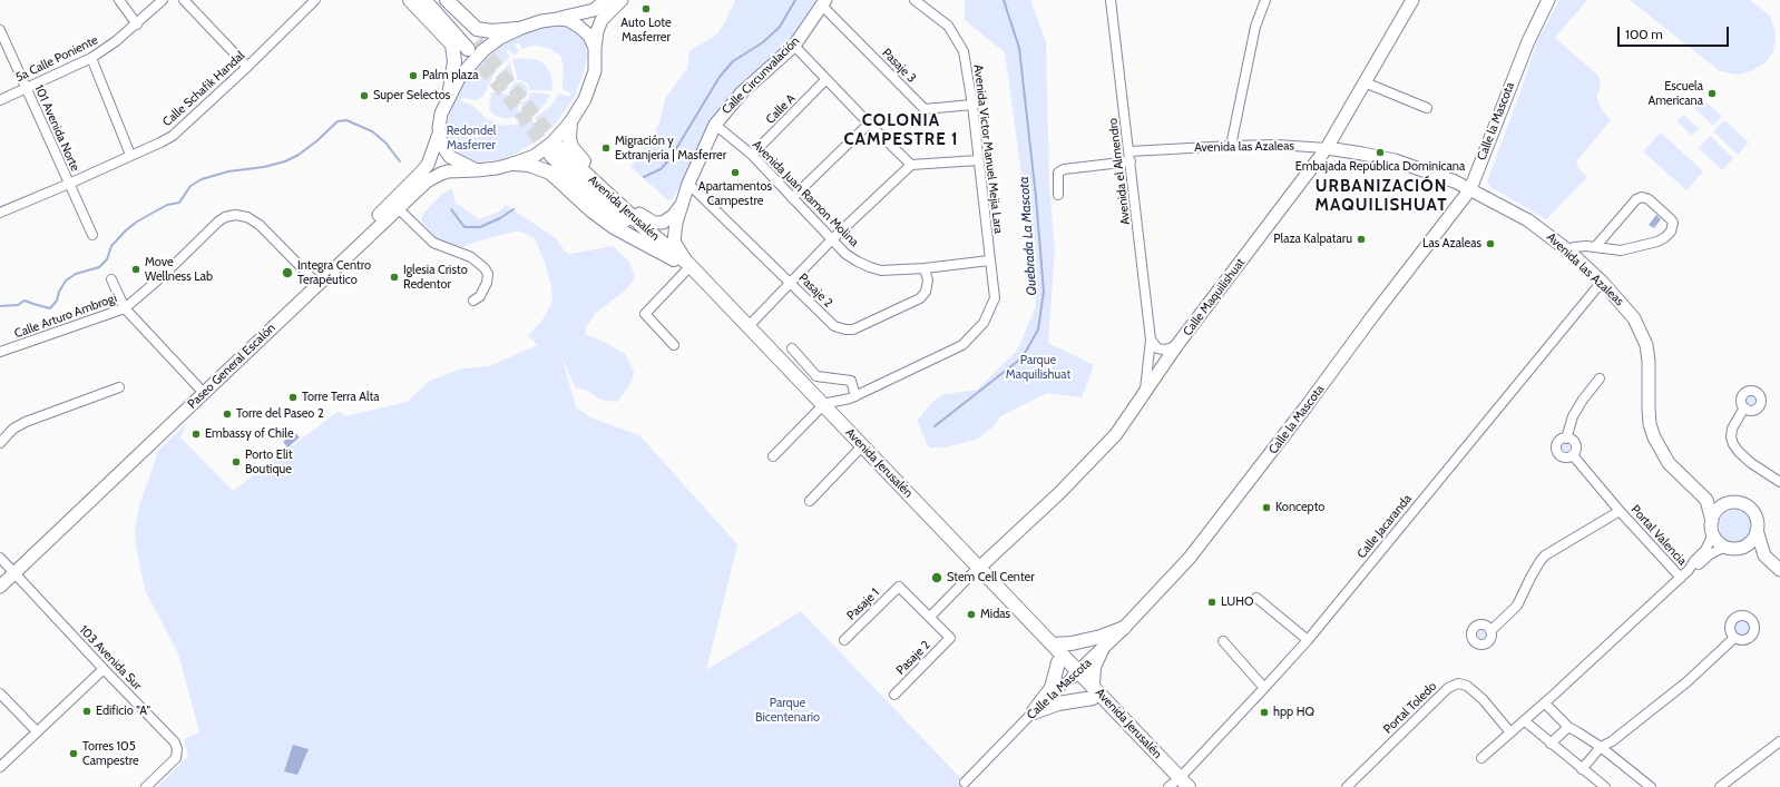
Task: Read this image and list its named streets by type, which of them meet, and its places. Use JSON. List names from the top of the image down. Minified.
{"streets":{"main road":["Avenida Jerusalén"],"street":["5a Calle Poniente","Pasaje 3","Calle Circunvalación","Calle Schafik Handal","Calle A","Calle la Mascota","101 Avenida Norte","Avenida las Azaleas","Avenida Victor Manuel Mejia Lara","Avenida el Almendro","Avenida Juan Ramon Molina","Pasaje 2","Calle Maquilishuat","Calle Arturo Ambrogi","Paseo General Escalón","Calle Jacaranda","Portal Valencia","Pasaje 1","103 Avenida Sur","Portal Toledo"]},"crossings":[["5a Calle Poniente","101 Avenida Norte"],["Pasaje 3","Calle Circunvalación"],["Pasaje 3","Avenida Victor Manuel Mejia Lara"],["Calle Circunvalación","Avenida Juan Ramon Molina"],["Calle Circunvalación","Avenida Jerusalén"],["Calle Circunvalación","Pasaje 2"],["Calle Schafik Handal","101 Avenida Norte"],["Calle A","Avenida Juan Ramon Molina"],["Calle la Mascota","Avenida las Azaleas"],["Calle la Mascota","Avenida Jerusalén"],["Avenida las Azaleas","Avenida el Almendro"],["Avenida las Azaleas","Calle Maquilishuat"],["Avenida las Azaleas","Calle Jacaranda"],["Avenida Victor Manuel Mejia Lara","Avenida Juan Ramon Molina"],["Avenida Victor Manuel Mejia Lara","Avenida Jerusalén"],["Avenida el Almendro","Calle Maquilishuat"],["Avenida Juan Ramon Molina","Pasaje 2"],["Avenida Jerusalén","Calle Maquilishuat"],["Avenida Jerusalén","Calle Jacaranda"],["Pasaje 2","Calle Maquilishuat"],["Pasaje 2","Pasaje 1"],["Calle Maquilishuat","Pasaje 1"],["Calle Arturo Ambrogi","Paseo General Escalón"],["Paseo General Escalón","103 Avenida Sur"]],"districts":["COLONIA CAMPESTRE 1","URBANIZACIÓN MAQUILISHUAT"],"water":["Quebrada La Mascota"],"parks":["Redondel Masferrer","Parque Maquilishuat","Parque Bicentenario"],"places":["Auto Lote Masferrer","Palm plaza","Escuela Americana","Super Selectos","Migración y Extranjería | Masferrer","Embajada República Dominicana","Apartamentos Campestre","Plaza Kalpataru","Las Azaleas","Move Wellness Lab","Integra Centro Terapéutico","Iglesia Cristo Redentor","Torre Terra Alta","Torre del Paseo 2","Embassy of Chile","Porto Elit Boutique","Koncepto","Stem Cell Center","LUHO","Midas","Edificio \"A\"","hpp HQ","Torres 105 Campestre"],"scale_bar":"100 m"}
